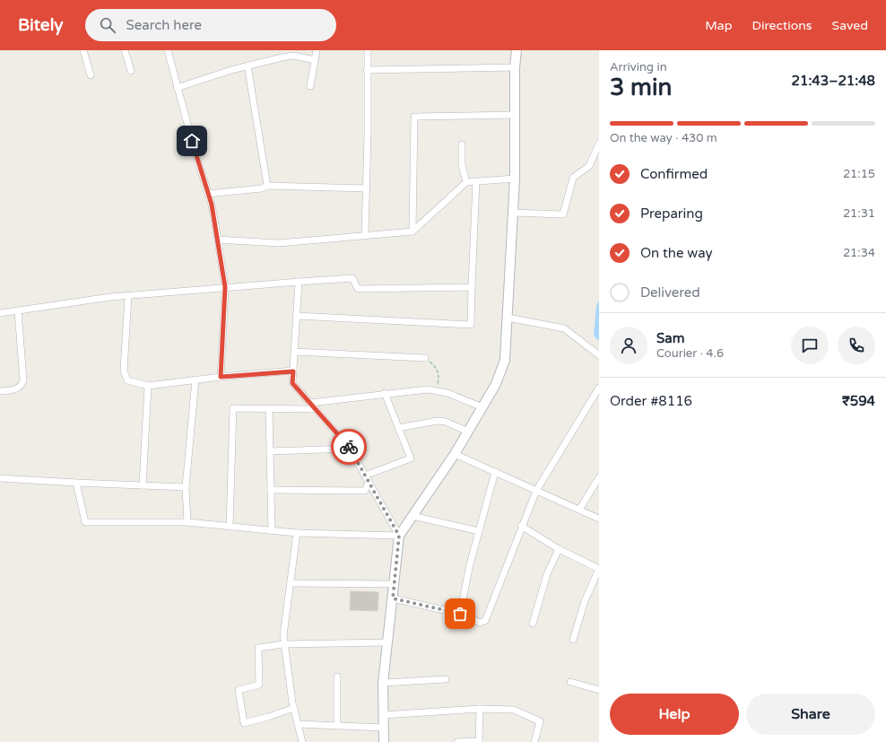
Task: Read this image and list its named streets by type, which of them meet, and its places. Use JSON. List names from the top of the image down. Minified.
{"page":{"header":"Bitely","search":"Search here","nav":["Map","Directions","Saved"],"heading":["3 min","Arriving in","21:43–21:48"],"panel":["Sam","Courier · 4.6","Order #8116","₹594"],"bar":"On the way · 430 m","list":[["Confirmed","21:15"],["Preparing","21:31"],["On the way","21:34"],"Delivered"],"buttons":["Help","Share"]}}
